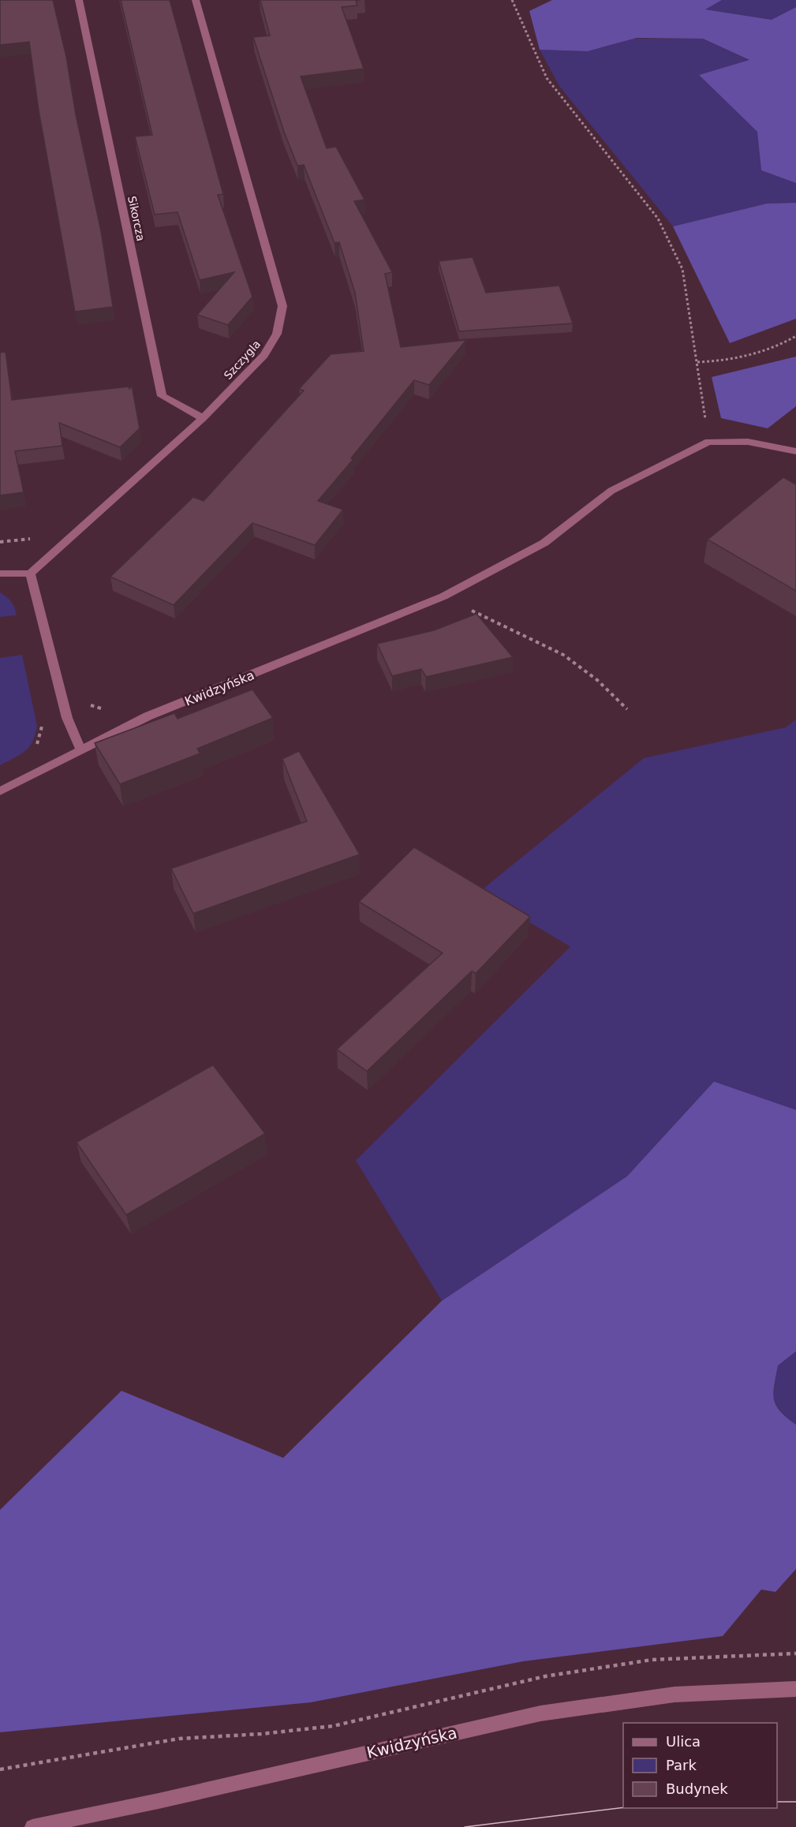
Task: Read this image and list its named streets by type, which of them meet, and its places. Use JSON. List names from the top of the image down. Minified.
{"streets":{"street":["Sikorcza","Szczygla","Kwidzyńska"]},"crossings":[["Sikorcza","Szczygla"]],"legend":["Ulica","Park","Budynek"]}
